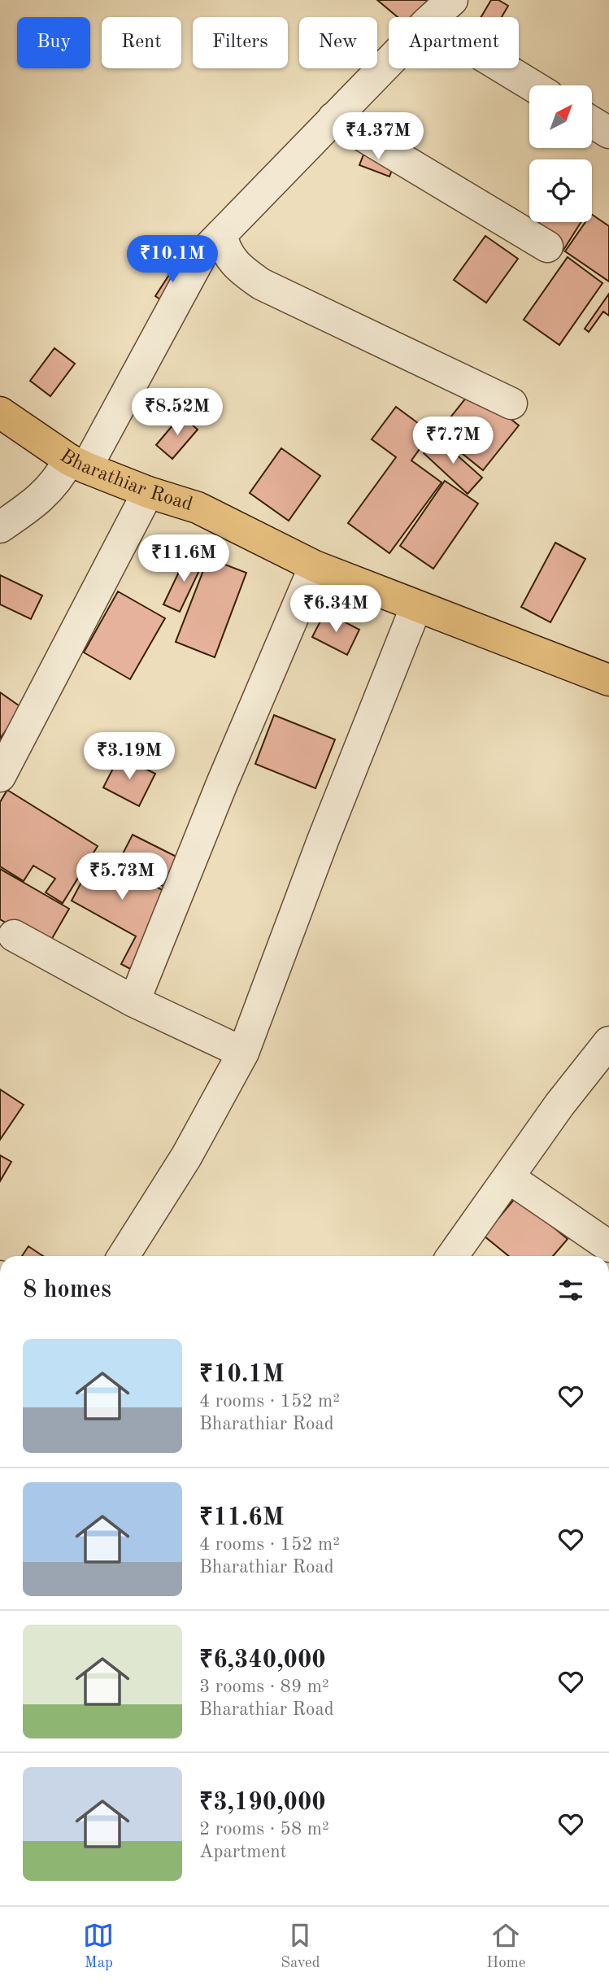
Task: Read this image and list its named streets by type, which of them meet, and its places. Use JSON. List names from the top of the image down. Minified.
{"streets":{"main road":["Bharathiar Road"]},"north":"top right","page":{"chip":["Buy","Rent","Filters","New","Apartment"],"price":["₹4.37M","₹10.1M","₹8.52M","₹7.7M","₹11.6M","₹6.34M","₹3.19M","₹5.73M"],"heading":"8 homes","list":[{"name":"₹10.1M","note":"4 rooms · 152 m² · Bharathiar Road"},{"name":"₹11.6M","note":"4 rooms · 152 m² · Bharathiar Road"},{"name":"₹6,340,000","note":"3 rooms · 89 m² · Bharathiar Road"},{"name":"₹3,190,000","note":"2 rooms · 58 m² · Apartment"}],"tabs":["Map","Saved","Home"]}}
